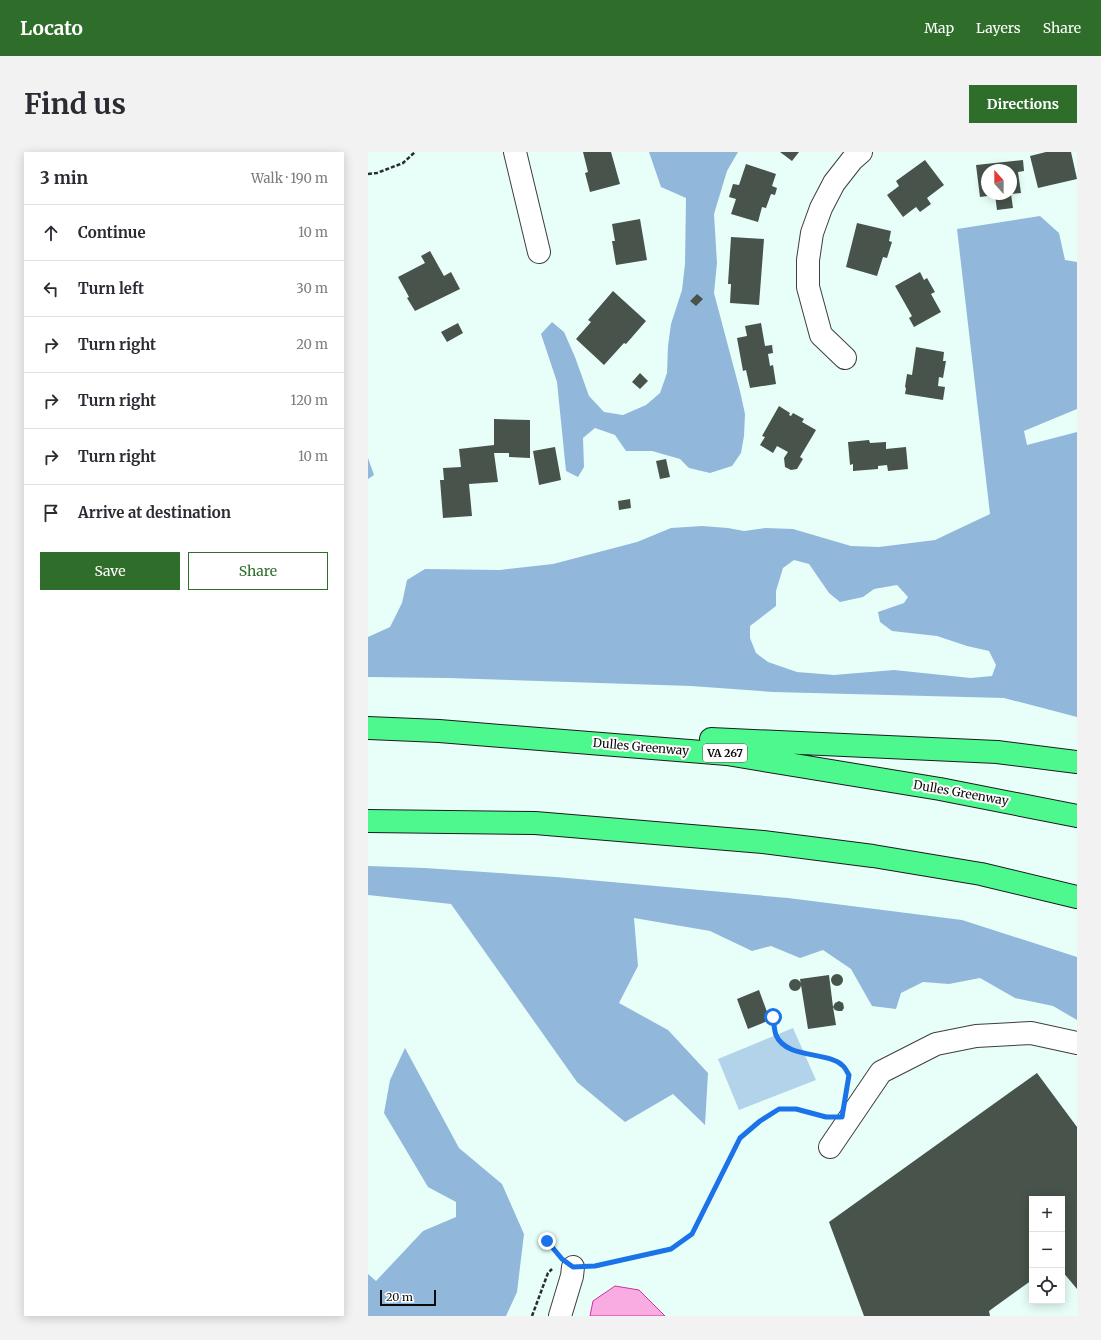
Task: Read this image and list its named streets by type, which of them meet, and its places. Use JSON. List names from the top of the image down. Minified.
{"streets":{"highway":["Dulles Greenway","VA 267"]},"scale_bar":"20 m","north":"top","page":{"header":"Locato","nav":["Map","Layers","Share"],"buttons":["Directions",["Save","Share"]],"title":"Find us","heading":["3 min","Walk · 190 m"],"list":[["Continue","10 m"],["Turn left","30 m"],["Turn right","20 m"],["Turn right","120 m"],["Turn right","10 m"],"Arrive at destination"],"map_buttons":["+","−"],"scale":"20 m"}}
